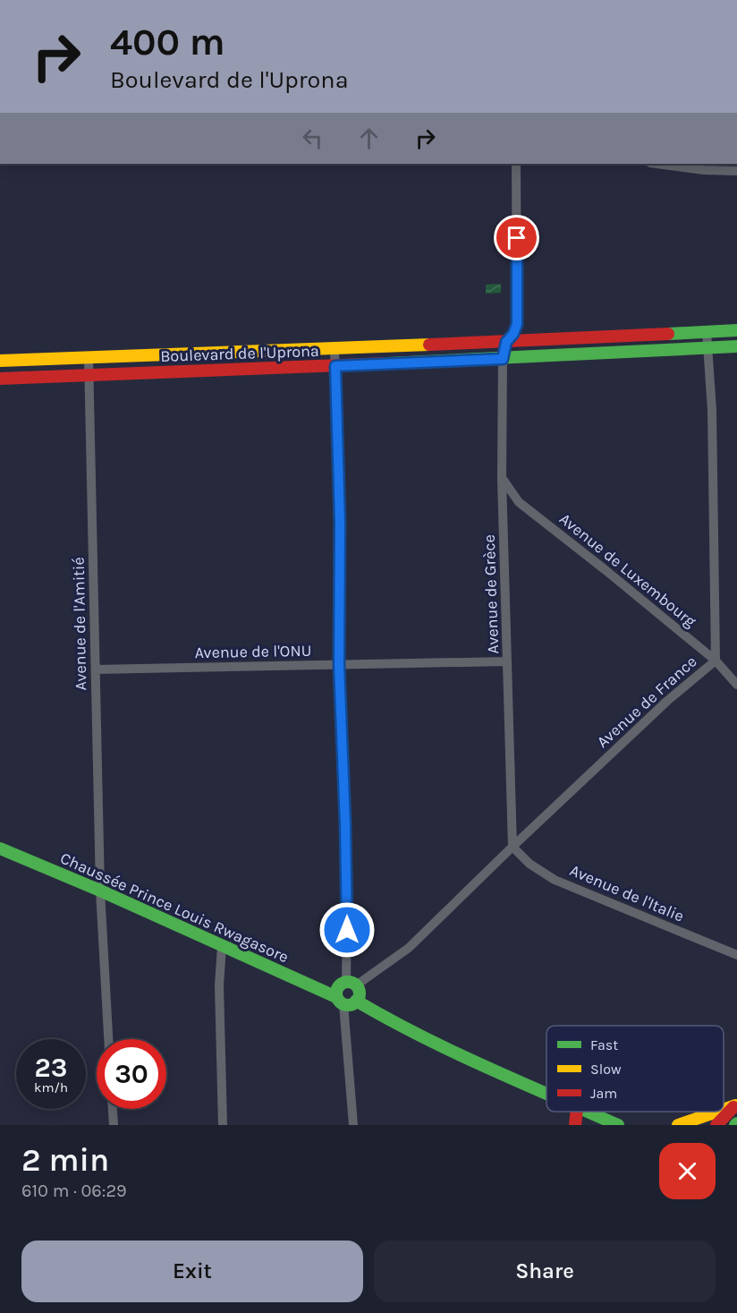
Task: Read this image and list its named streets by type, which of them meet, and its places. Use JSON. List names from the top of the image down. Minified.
{"streets":{"street":["Boulevard de l'Uprona","Avenue de Luxembourg","Avenue de Grèce","Avenue de l'Amitié","Avenue de l'ONU","Avenue de France","Avenue de l'Italie","Chaussée Prince Louis Rwagasore"]},"crossings":[["Boulevard de l'Uprona","Avenue de Grèce"],["Boulevard de l'Uprona","Avenue de l'Amitié"],["Boulevard de l'Uprona","Avenue de France"],["Avenue de Luxembourg","Avenue de Grèce"],["Avenue de Luxembourg","Avenue de France"],["Avenue de Grèce","Avenue de l'ONU"],["Avenue de Grèce","Avenue de France"],["Avenue de Grèce","Avenue de l'Italie"],["Avenue de l'Amitié","Avenue de l'ONU"],["Avenue de l'Amitié","Chaussée Prince Louis Rwagasore"],["Avenue de France","Avenue de l'Italie"]],"legend":["Fast","Slow","Jam"],"page":{"turn":["400 m","Boulevard de l'Uprona"],"speed":"23 km/h","limit":"30","heading":["2 min","610 m · 06:29"],"buttons":["Exit","Share"]}}
